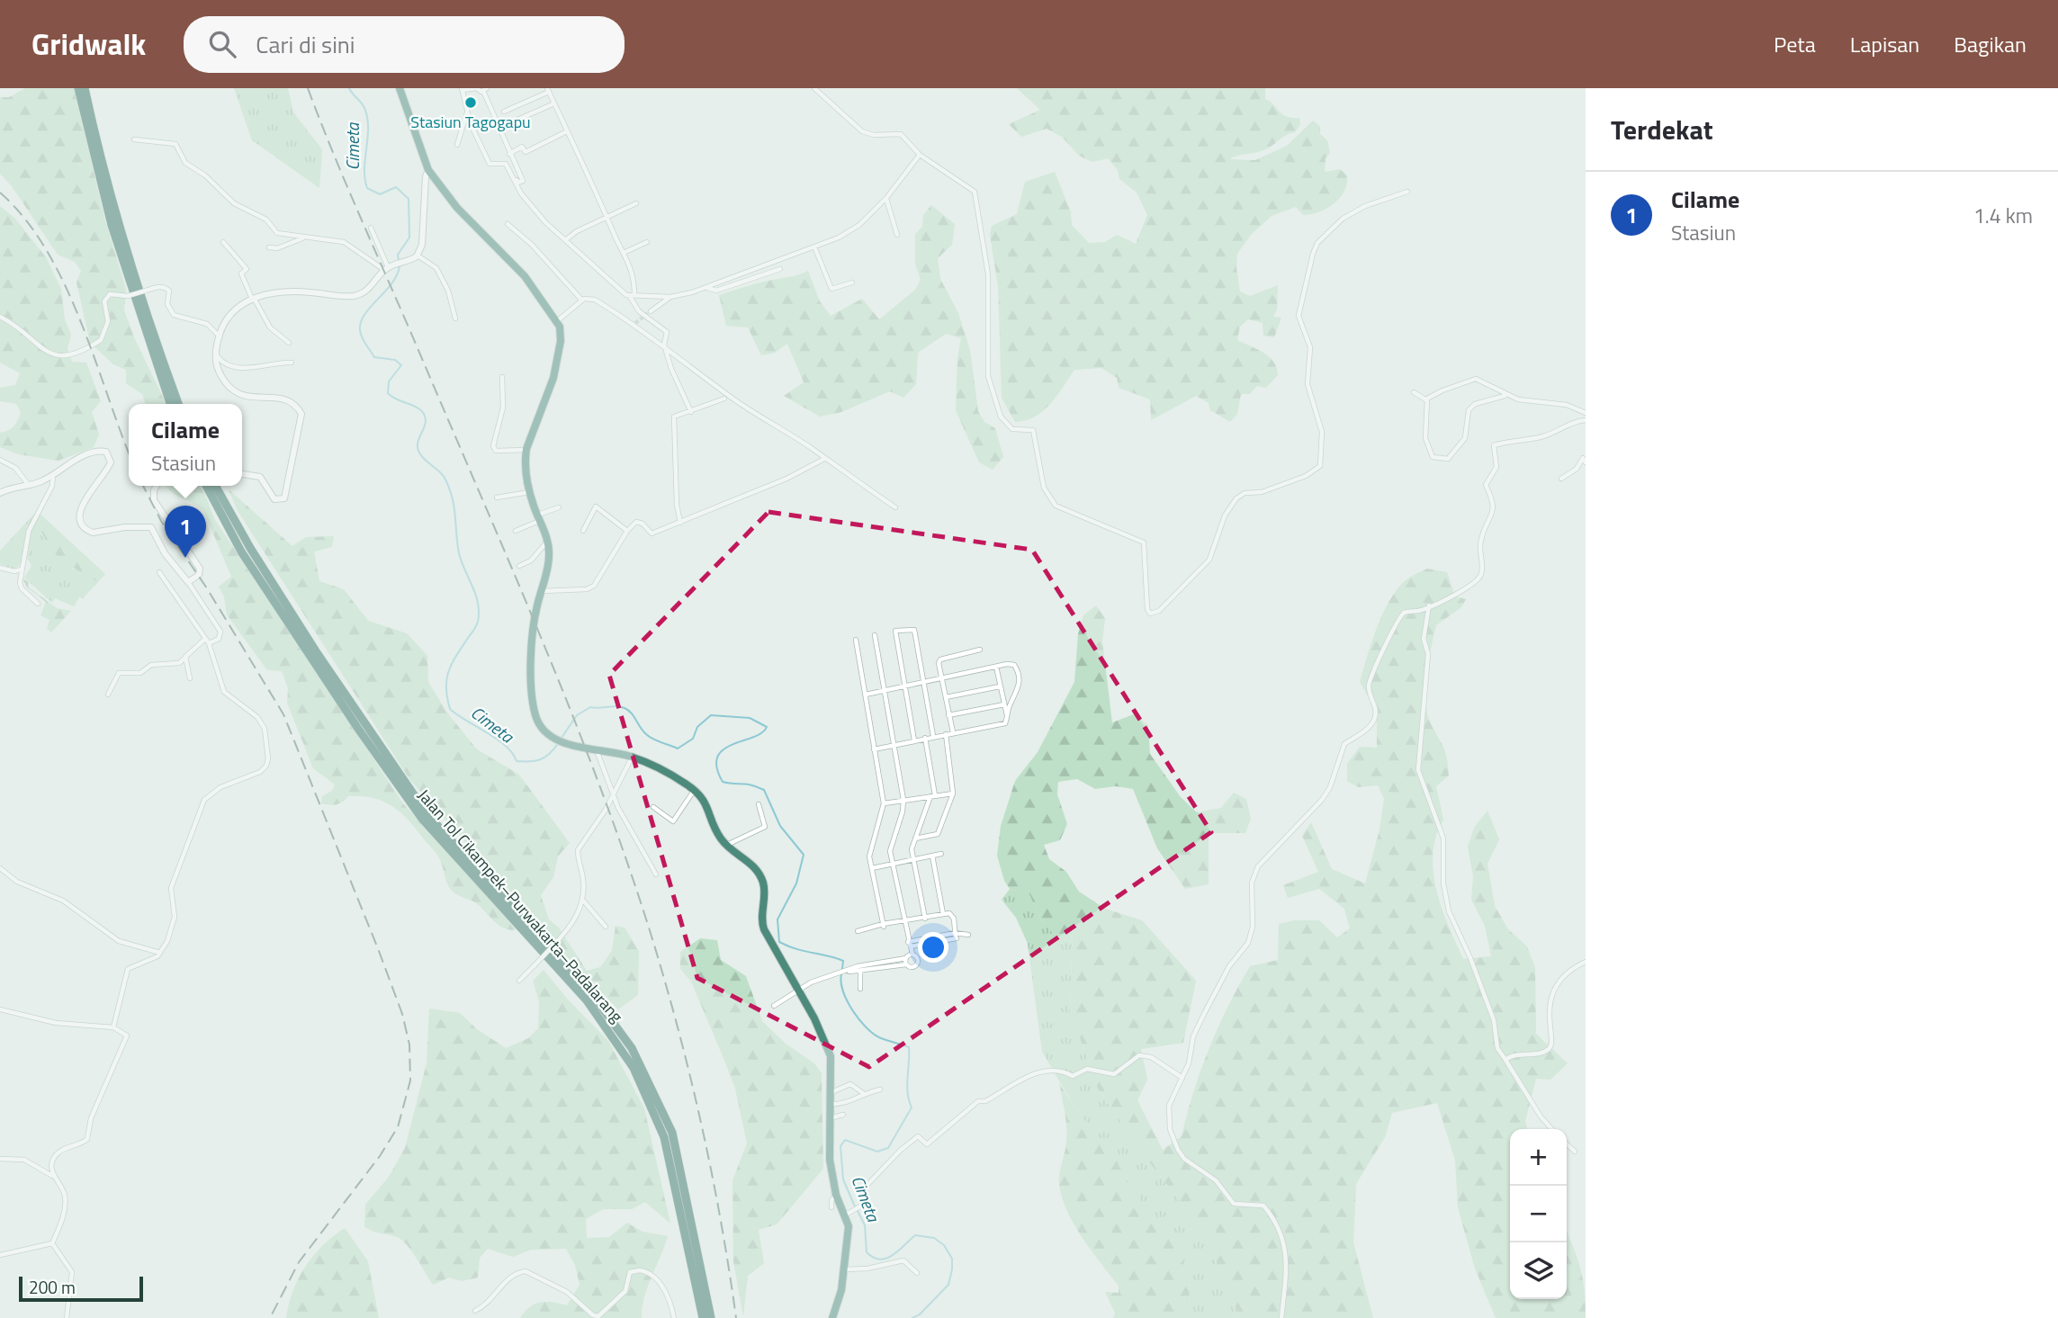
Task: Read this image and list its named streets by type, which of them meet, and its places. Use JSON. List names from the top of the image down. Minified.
{"streets":{"highway":["Jalan Tol Cikampek–Purwakarta–Padalarang"]},"water":["Cimeta"],"places":["Stasiun Tagogapu"],"scale_bar":"200 m","page":{"header":"Gridwalk","search":"Cari di sini","nav":["Peta","Lapisan","Bagikan"],"heading":"Terdekat","list":[{"mark":"1","name":"Cilame","note":"Stasiun","value":"1.4 km"}],"popup":["Cilame","Stasiun"],"pins":"1","map_buttons":["+","−"],"scale":"200 m"}}
